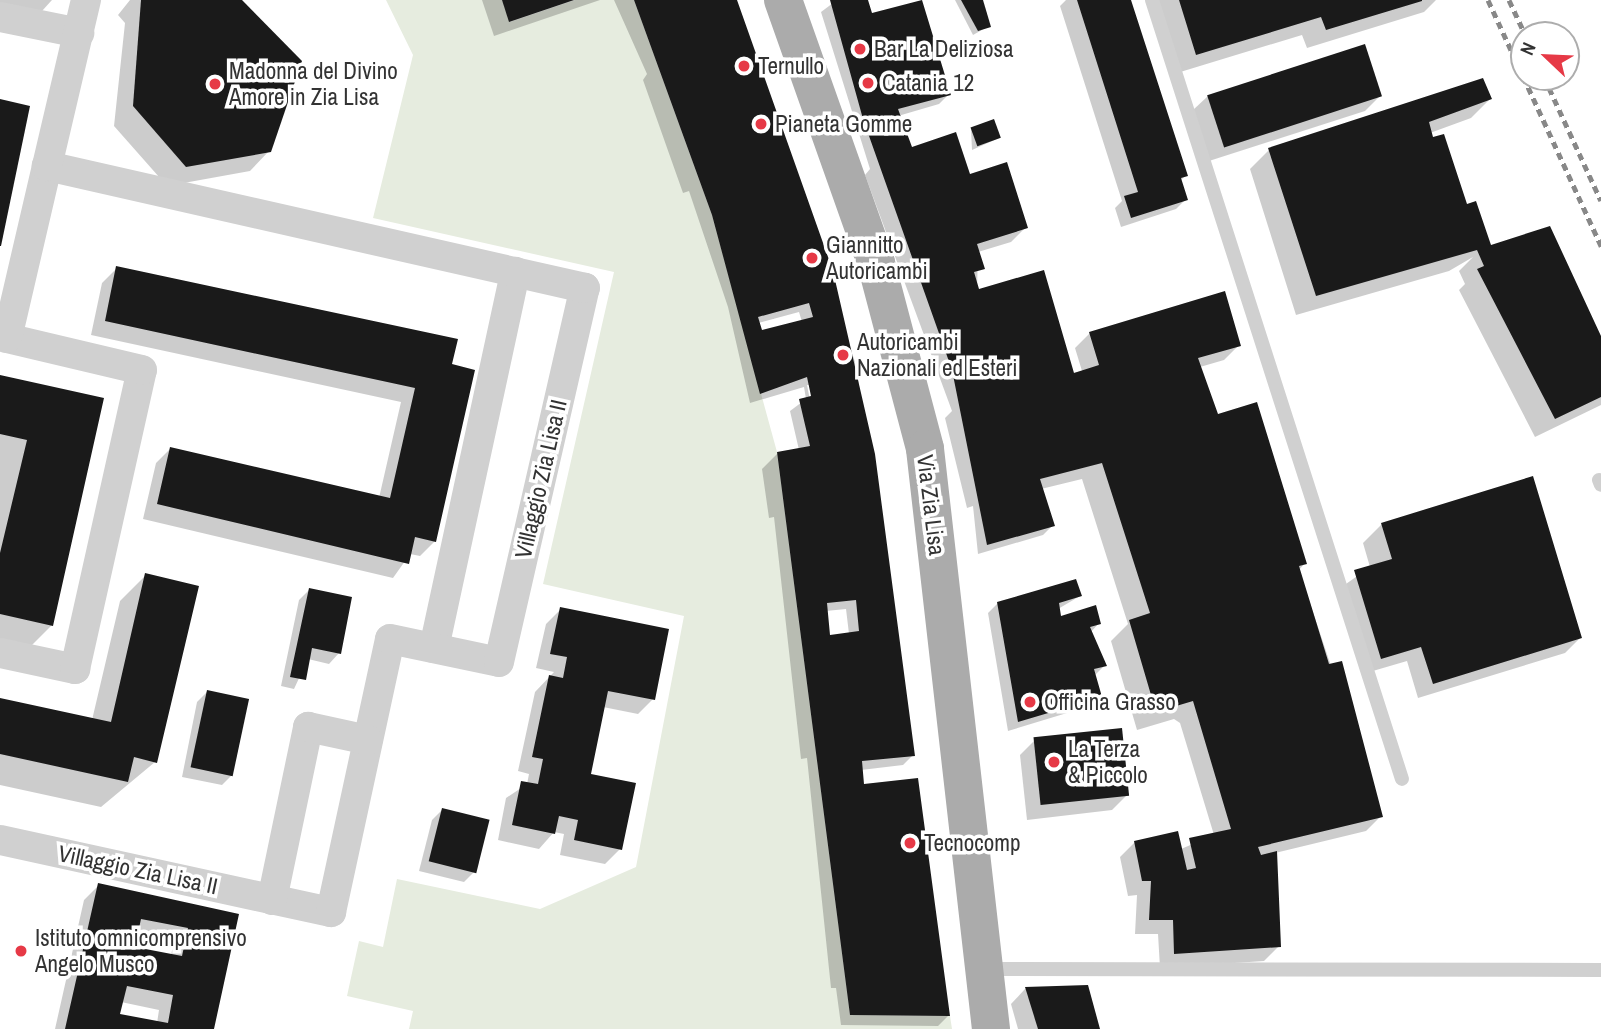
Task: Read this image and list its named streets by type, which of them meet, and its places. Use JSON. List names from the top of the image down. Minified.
{"streets":{"main road":["Via Zia Lisa"],"street":["Villaggio Zia Lisa II"]},"places":["Bar La Deliziosa","Ternullo","Catania 12","Madonna del Divino Amore in Zia Lisa","Pianeta Gomme","Giannitto Autoricambi","Autoricambi Nazionali ed Esteri","Officina Grasso","La Terza & Piccolo","Tecnocomp","Istituto omnicomprensivo Angelo Musco"],"north":"top left"}
